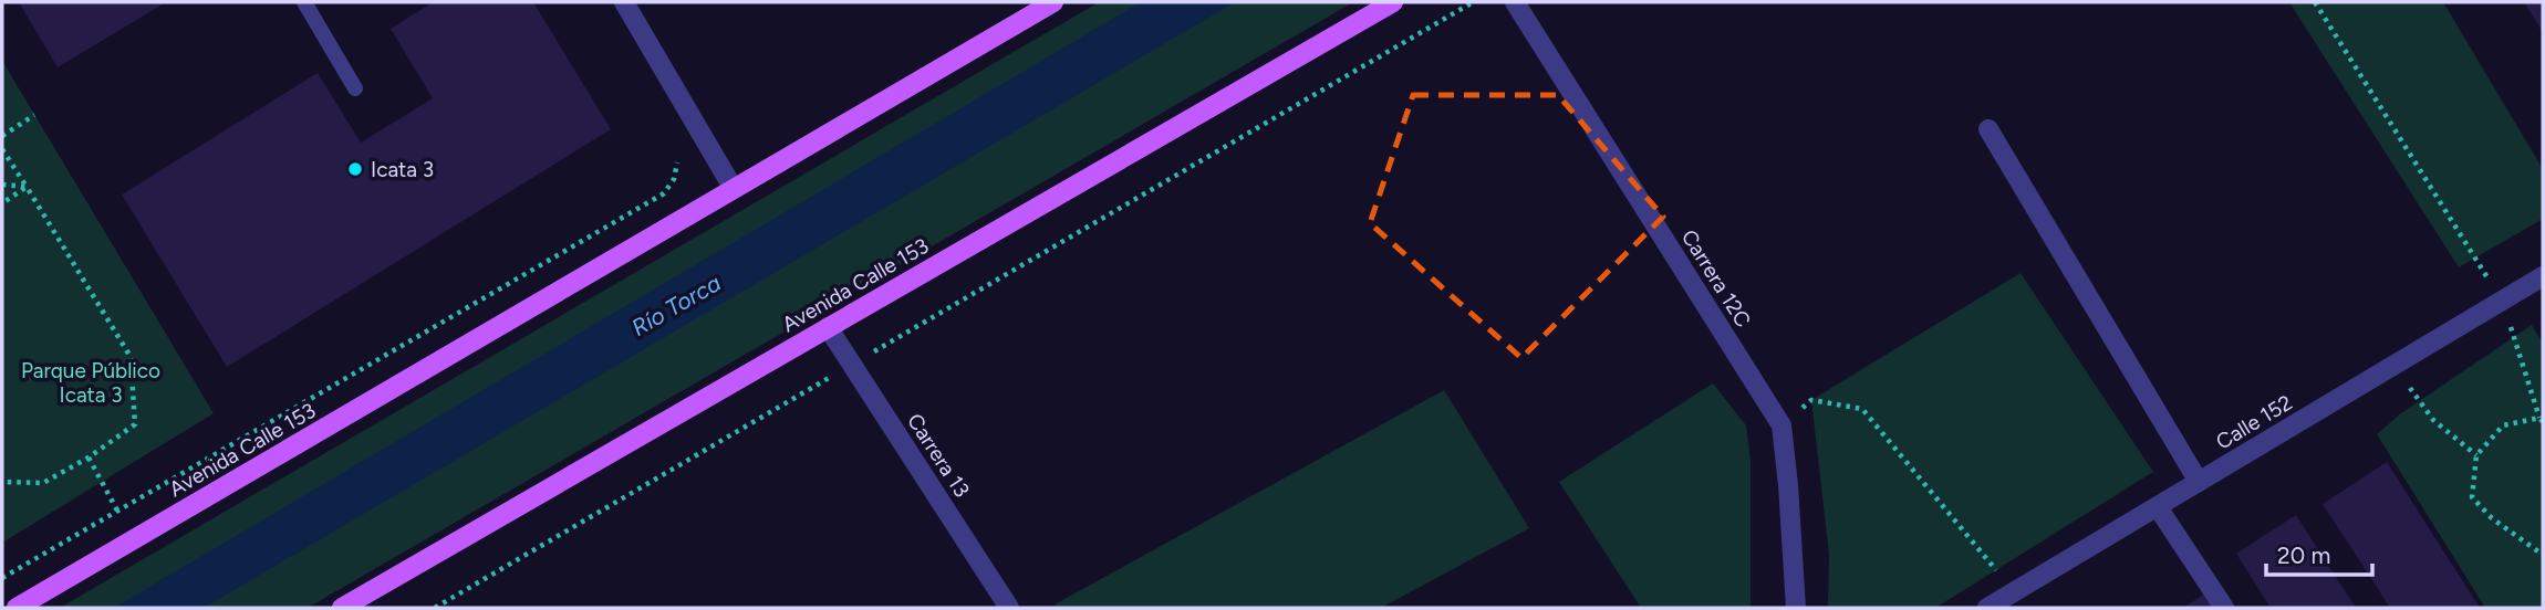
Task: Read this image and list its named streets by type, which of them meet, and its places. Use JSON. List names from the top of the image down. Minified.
{"streets":{"main road":["Avenida Calle 153"],"street":["Carrera 12C","Calle 152","Carrera 13"]},"crossings":[["Avenida Calle 153","Carrera 13"]],"water":["Río Torca"],"parks":["Parque Público Icata 3"],"places":["Icata 3"],"scale_bar":"20 m"}
